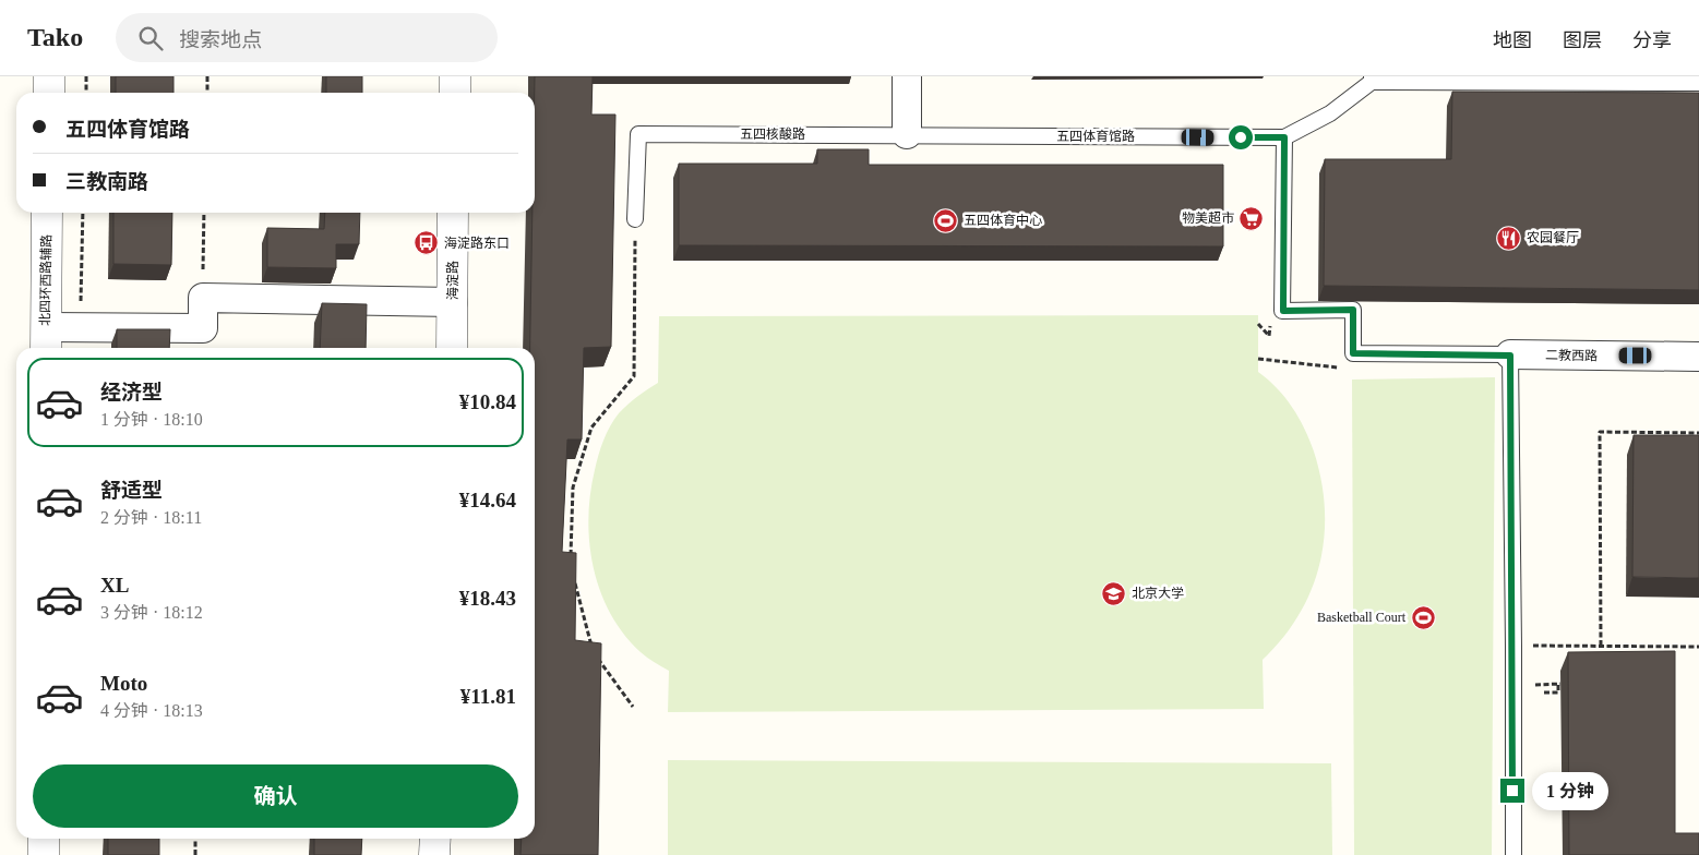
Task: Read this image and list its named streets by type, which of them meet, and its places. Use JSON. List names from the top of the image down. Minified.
{"streets":{"street":["北四环西路辅路","海淀路","二教西路"],"lane":["五四核酸路","五四体育馆路"]},"crossings":[["五四核酸路","五四体育馆路"]],"places":{"supermarket":["物美超市"],"sports":["五四体育中心","Basketball Court"],"restaurant":["农园餐厅"],"bus stop":["海淀路东口"],"school or university":["北京大学"]},"page":{"header":"Tako","search":"搜索地点","nav":["地图","图层","分享"],"banner":["五四体育馆路","三教南路"],"list":[{"name":"经济型","note":"1 分钟 · 18:10","value":"¥10.84"},{"name":"舒适型","note":"2 分钟 · 18:11","value":"¥14.64"},{"name":"XL","note":"3 分钟 · 18:12","value":"¥18.43"},{"name":"Moto","note":"4 分钟 · 18:13","value":"¥11.81"}],"buttons":"确认","bubble":"1 分钟"}}
